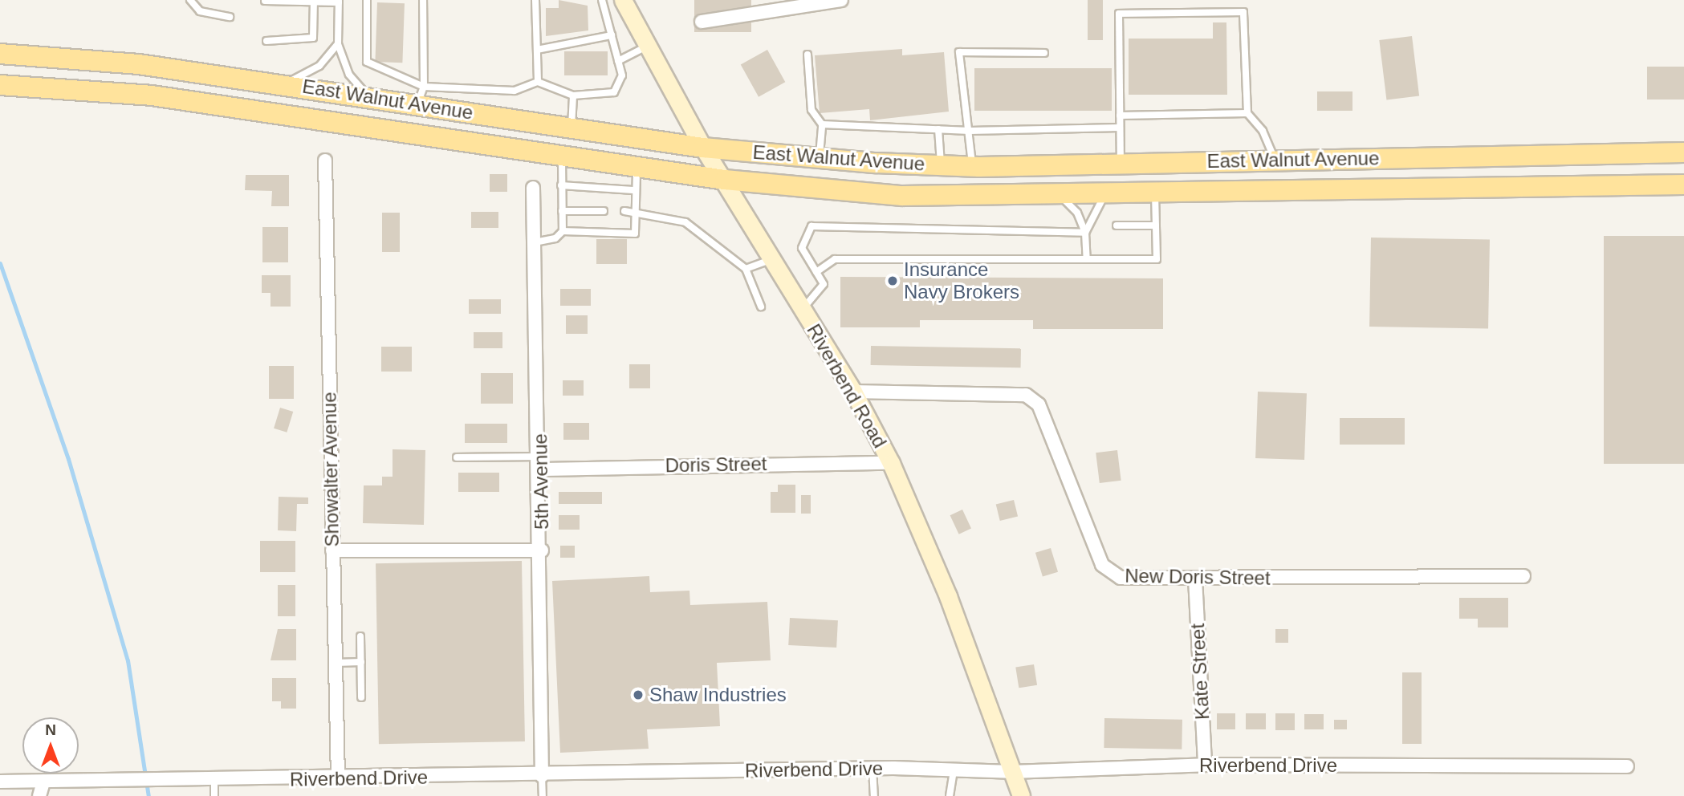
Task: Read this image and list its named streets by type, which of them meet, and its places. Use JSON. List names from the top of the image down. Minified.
{"streets":{"main road":["East Walnut Avenue"],"street":["Riverbend Road","Doris Street","Showalter Avenue","5th Avenue","New Doris Street","Kate Street","Riverbend Drive"]},"crossings":[["East Walnut Avenue","Riverbend Road"],["Riverbend Road","Doris Street"],["Riverbend Road","New Doris Street"],["Riverbend Road","Riverbend Drive"],["Doris Street","5th Avenue"],["Showalter Avenue","Riverbend Drive"],["5th Avenue","Riverbend Drive"],["New Doris Street","Kate Street"],["Kate Street","Riverbend Drive"]],"places":["Insurance Navy Brokers","Shaw Industries"],"north":"top"}
